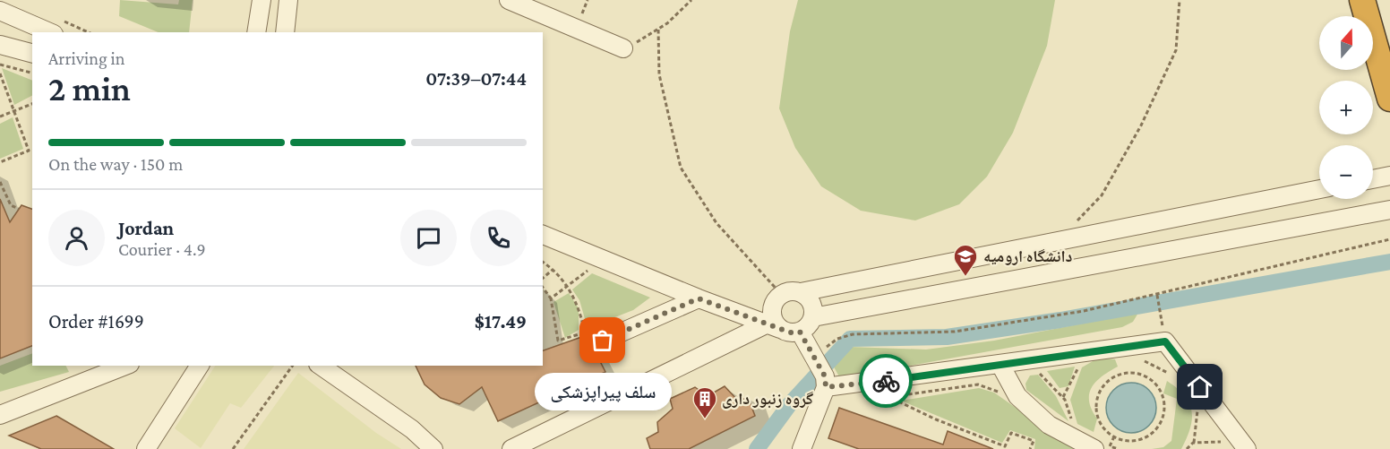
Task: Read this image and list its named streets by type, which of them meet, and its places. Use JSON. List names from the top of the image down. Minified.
{"places":{"school or university":["دانشگاه ارومیه"],"other":["سلف پیراپزشکی"],"building":["گروه زنبور داری"]},"north":"top","page":{"map_buttons":["+","−"],"heading":["2 min","Arriving in","07:39–07:44"],"panel":["Jordan","Courier · 4.9","Order #1699","$17.49"],"bar":"On the way · 150 m","bubble":"سلف پیراپزشکی"}}
